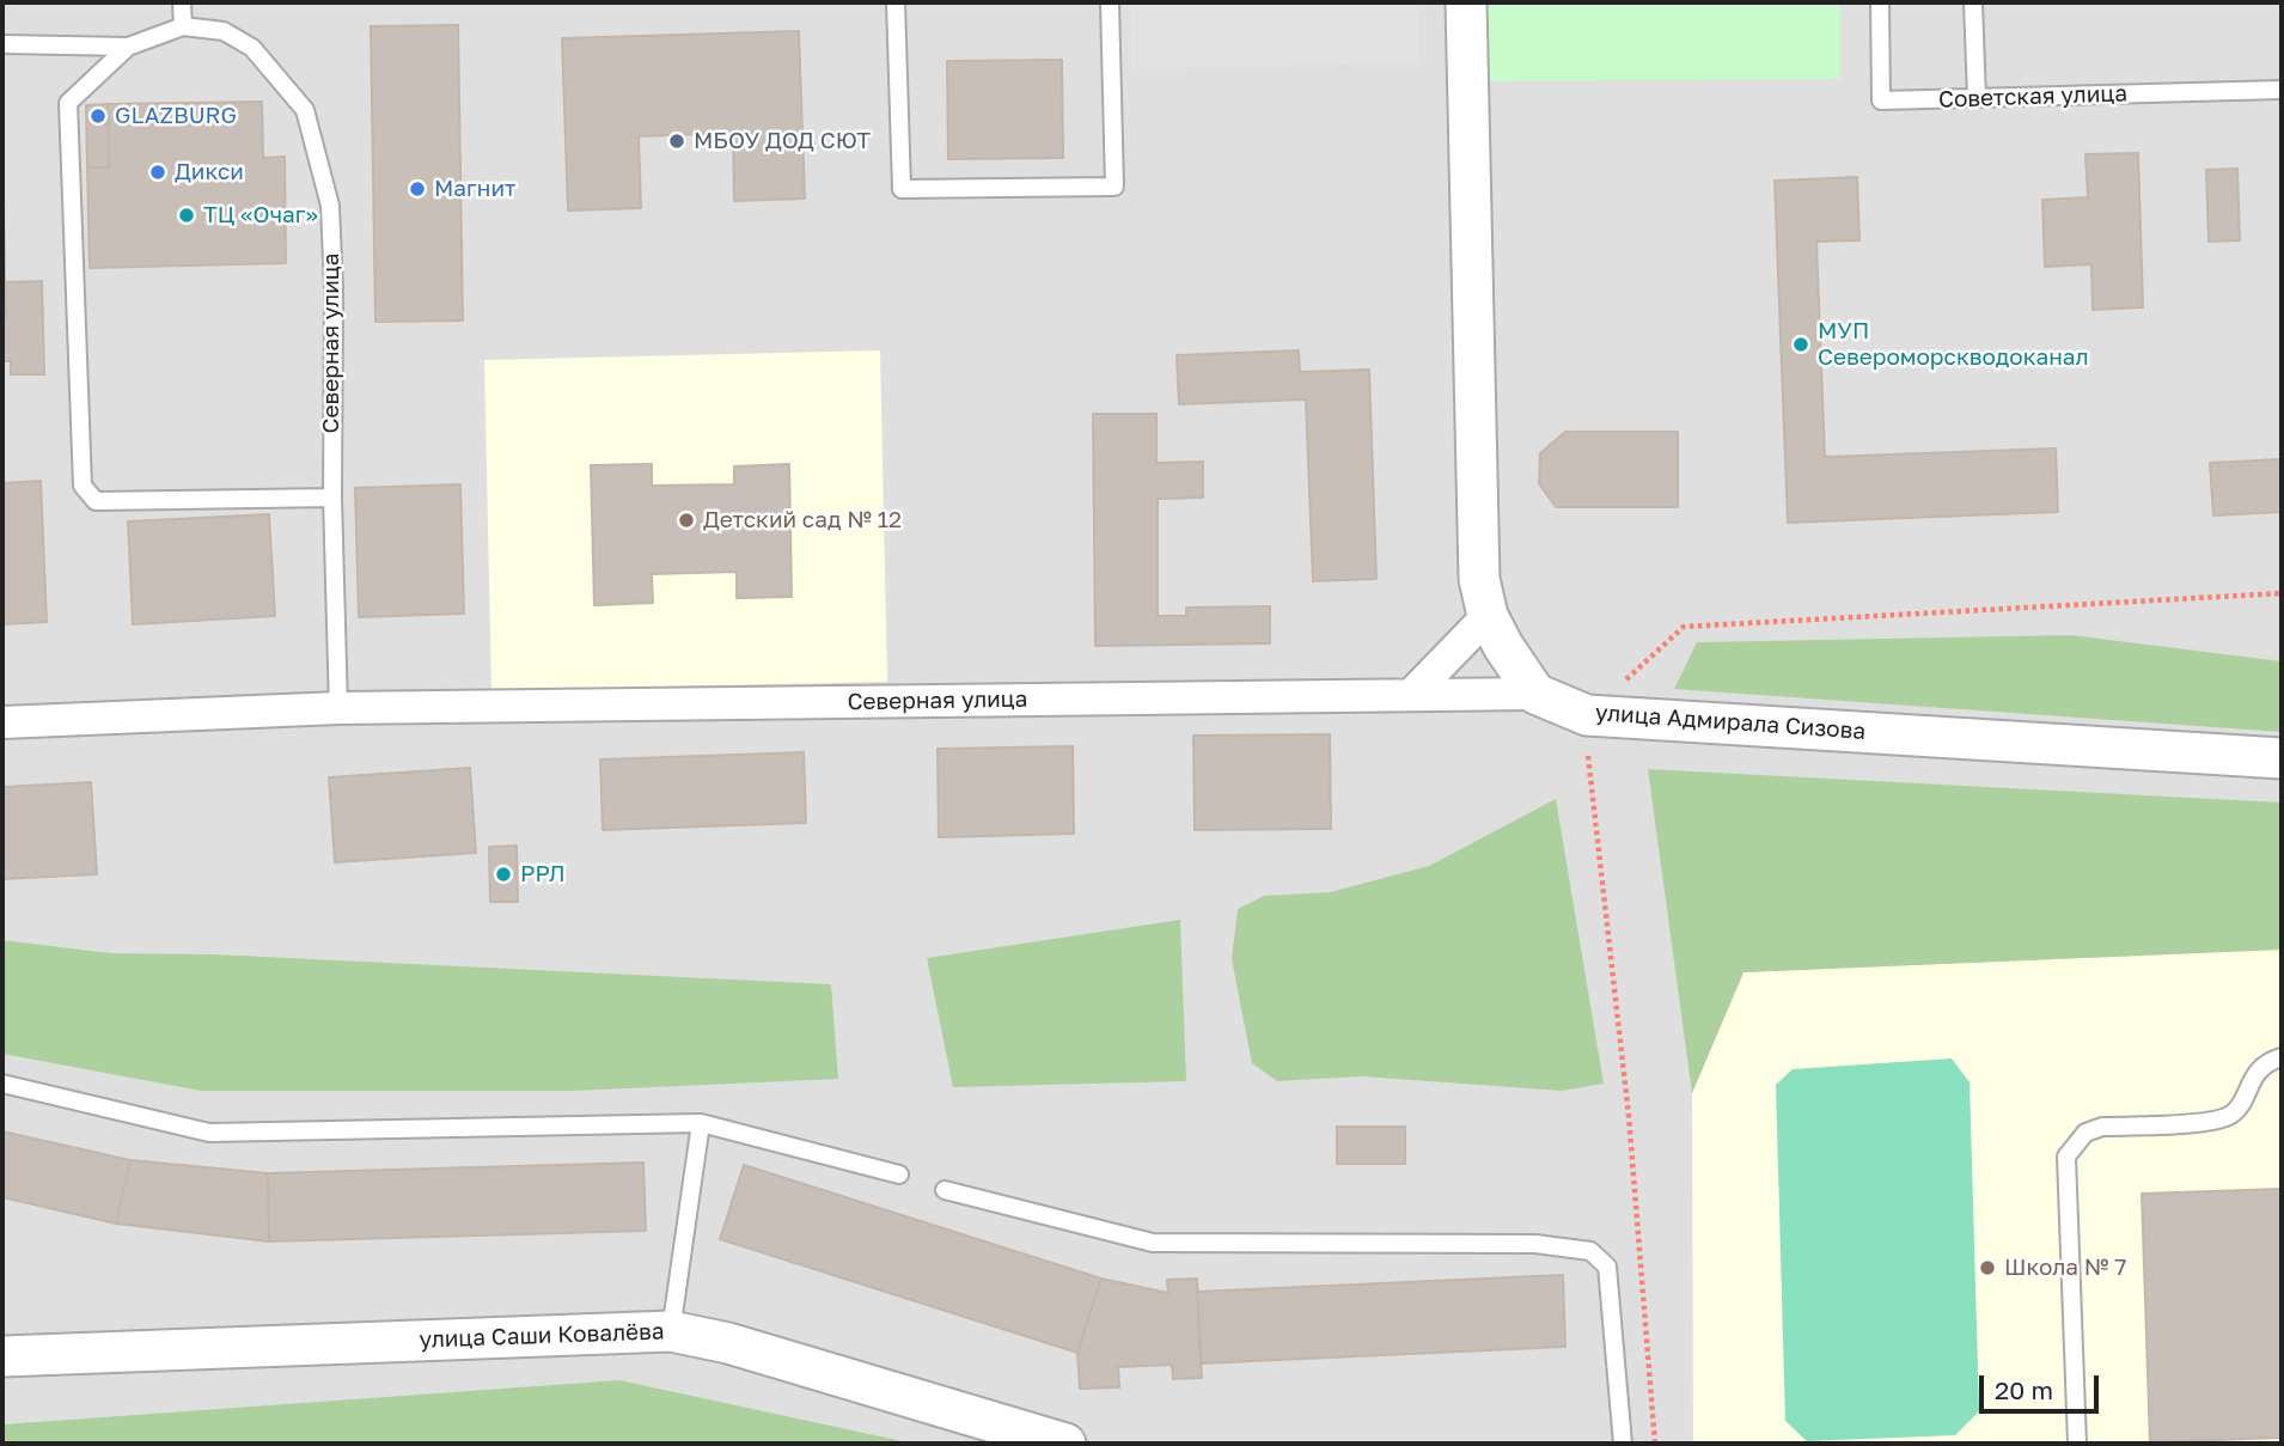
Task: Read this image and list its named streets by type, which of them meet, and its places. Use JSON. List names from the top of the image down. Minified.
{"streets":{"street":["Северная улица","улица Адмирала Сизова","улица Саши Ковалёва"],"lane":["Советская улица"]},"crossings":[["Северная улица","улица Адмирала Сизова"]],"places":["GLAZBURG","МБОУ ДОД СЮТ","Дикси","Магнит","ТЦ «Очаг»","МУП Североморскводоканал","Детский сад № 12","РРЛ","Школа № 7"],"scale_bar":"20 m"}
